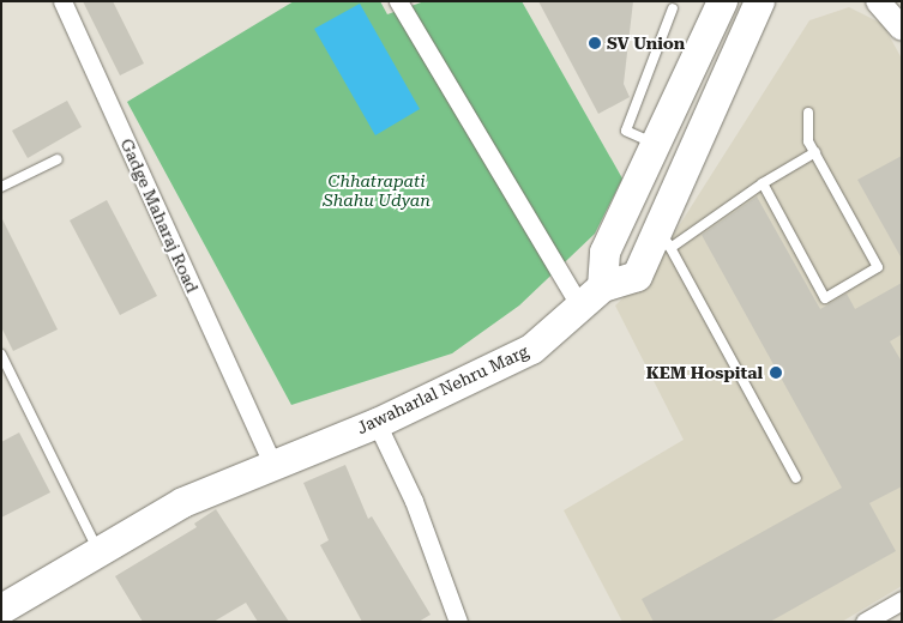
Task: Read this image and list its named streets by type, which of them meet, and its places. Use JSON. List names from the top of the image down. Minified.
{"streets":{"main road":["Jawaharlal Nehru Marg"],"street":["Gadge Maharaj Road"]},"crossings":[["Gadge Maharaj Road","Jawaharlal Nehru Marg"]],"parks":["Chhatrapati Shahu Udyan"],"places":["SV Union","KEM Hospital"]}
